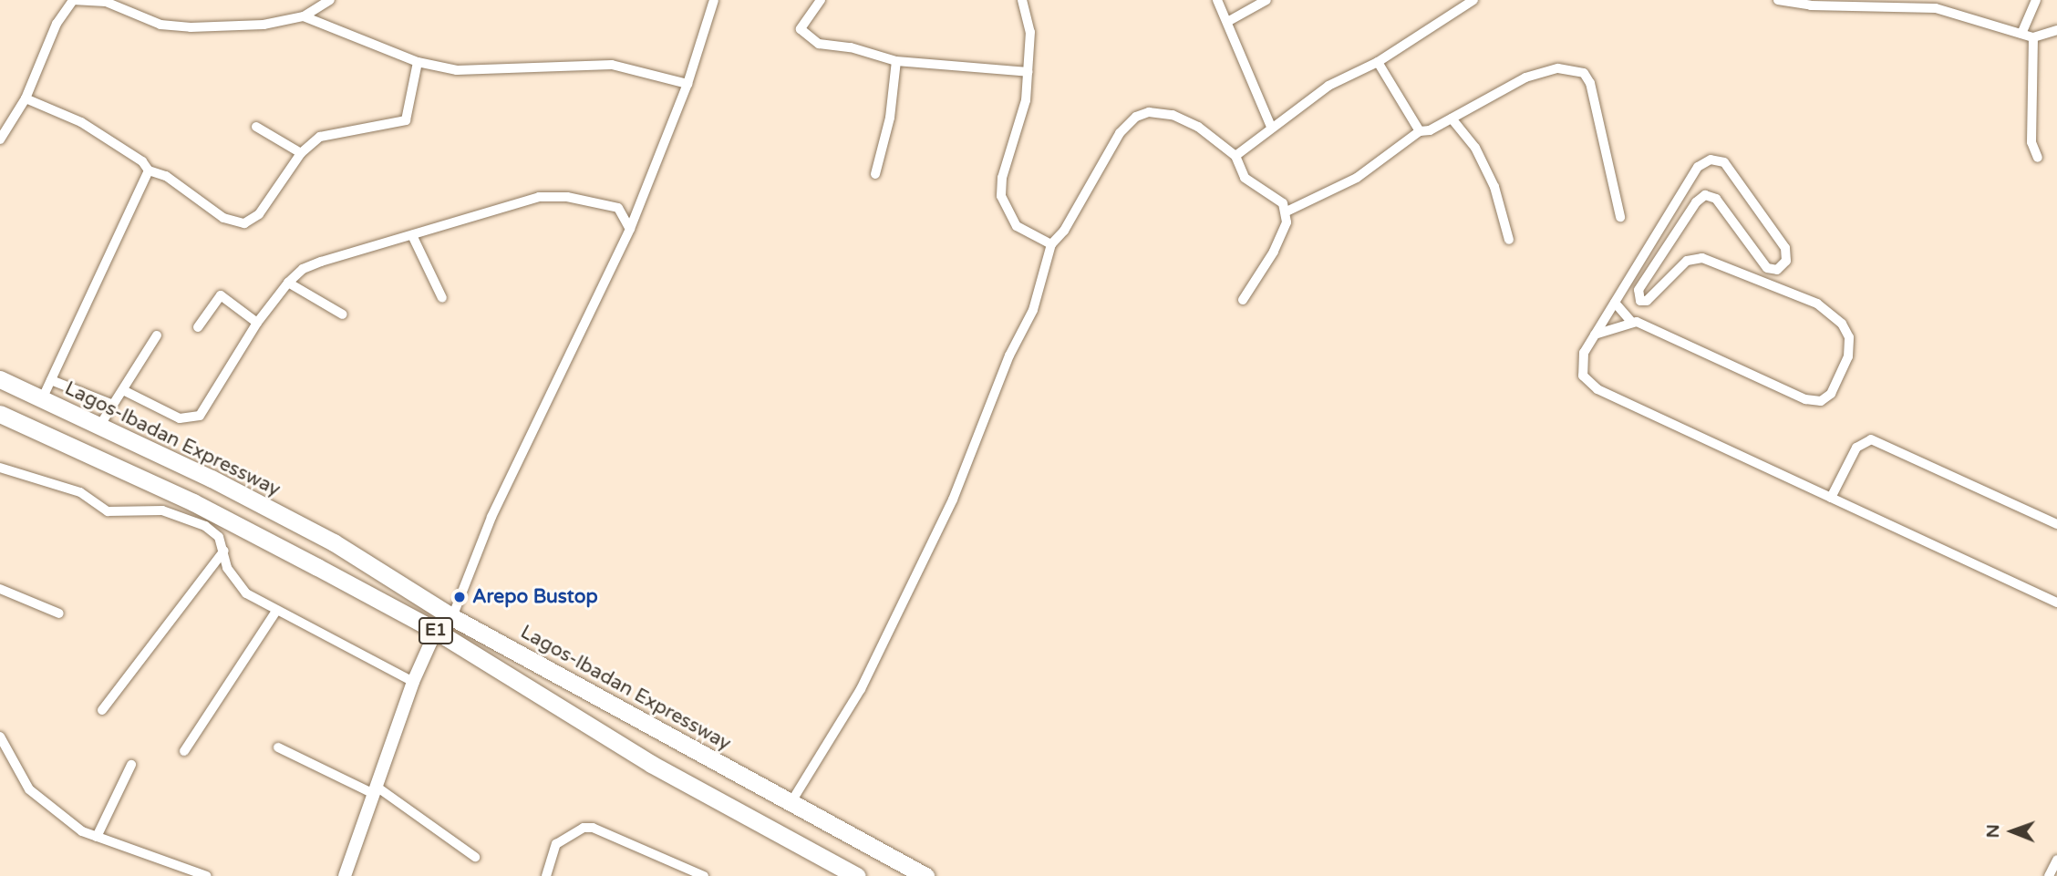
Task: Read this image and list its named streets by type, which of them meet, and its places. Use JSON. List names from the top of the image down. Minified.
{"streets":{"highway":["Lagos-Ibadan Expressway","E1"]},"places":["Arepo Bustop"],"north":"left"}
